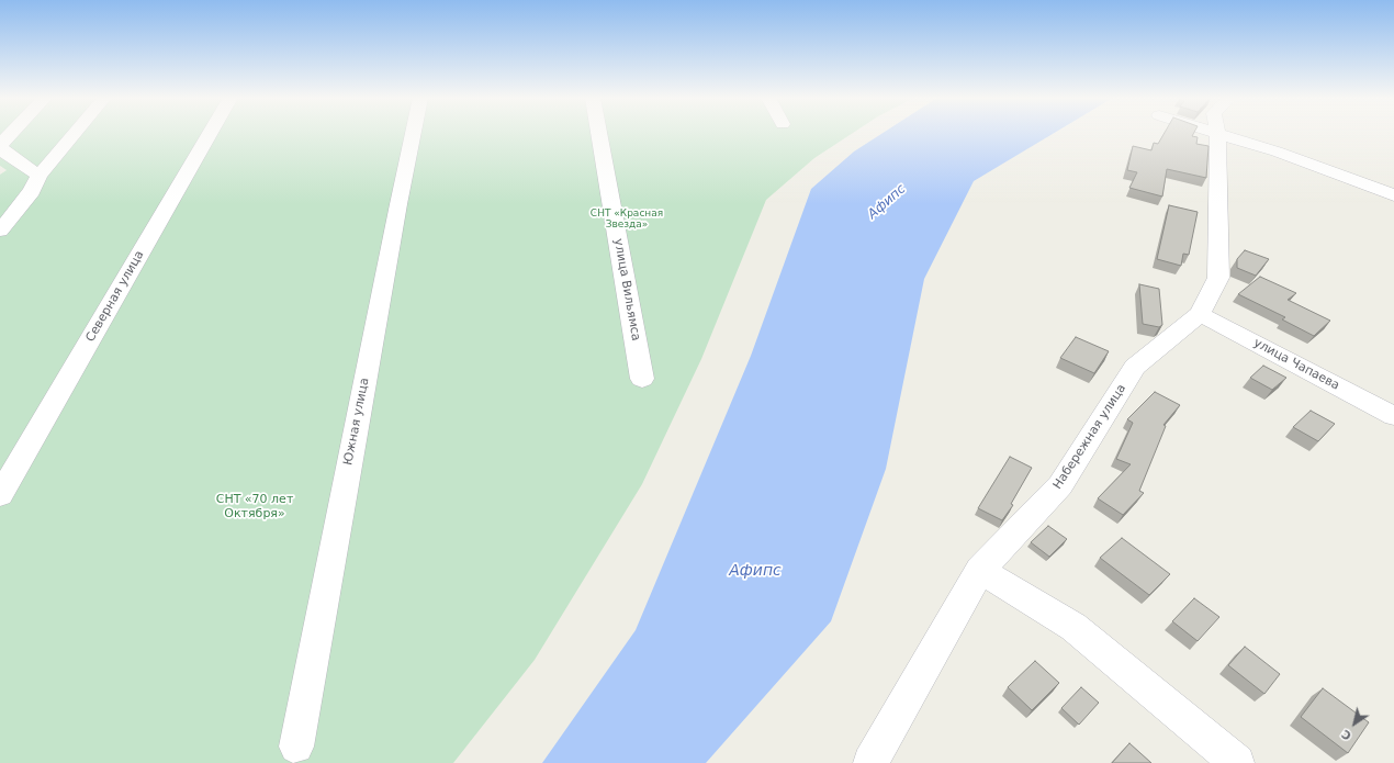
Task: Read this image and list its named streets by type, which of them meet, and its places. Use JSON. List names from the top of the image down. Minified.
{"streets":{"street":["улица Вильямса","Северная улица","улица Чапаева","Южная улица","Набережная улица"]},"crossings":[["улица Чапаева","Набережная улица"]],"water":["Афипс"],"parks":["СНТ «Красная Звезда»","СНТ «70 лет Октября»"],"north":"bottom left"}
